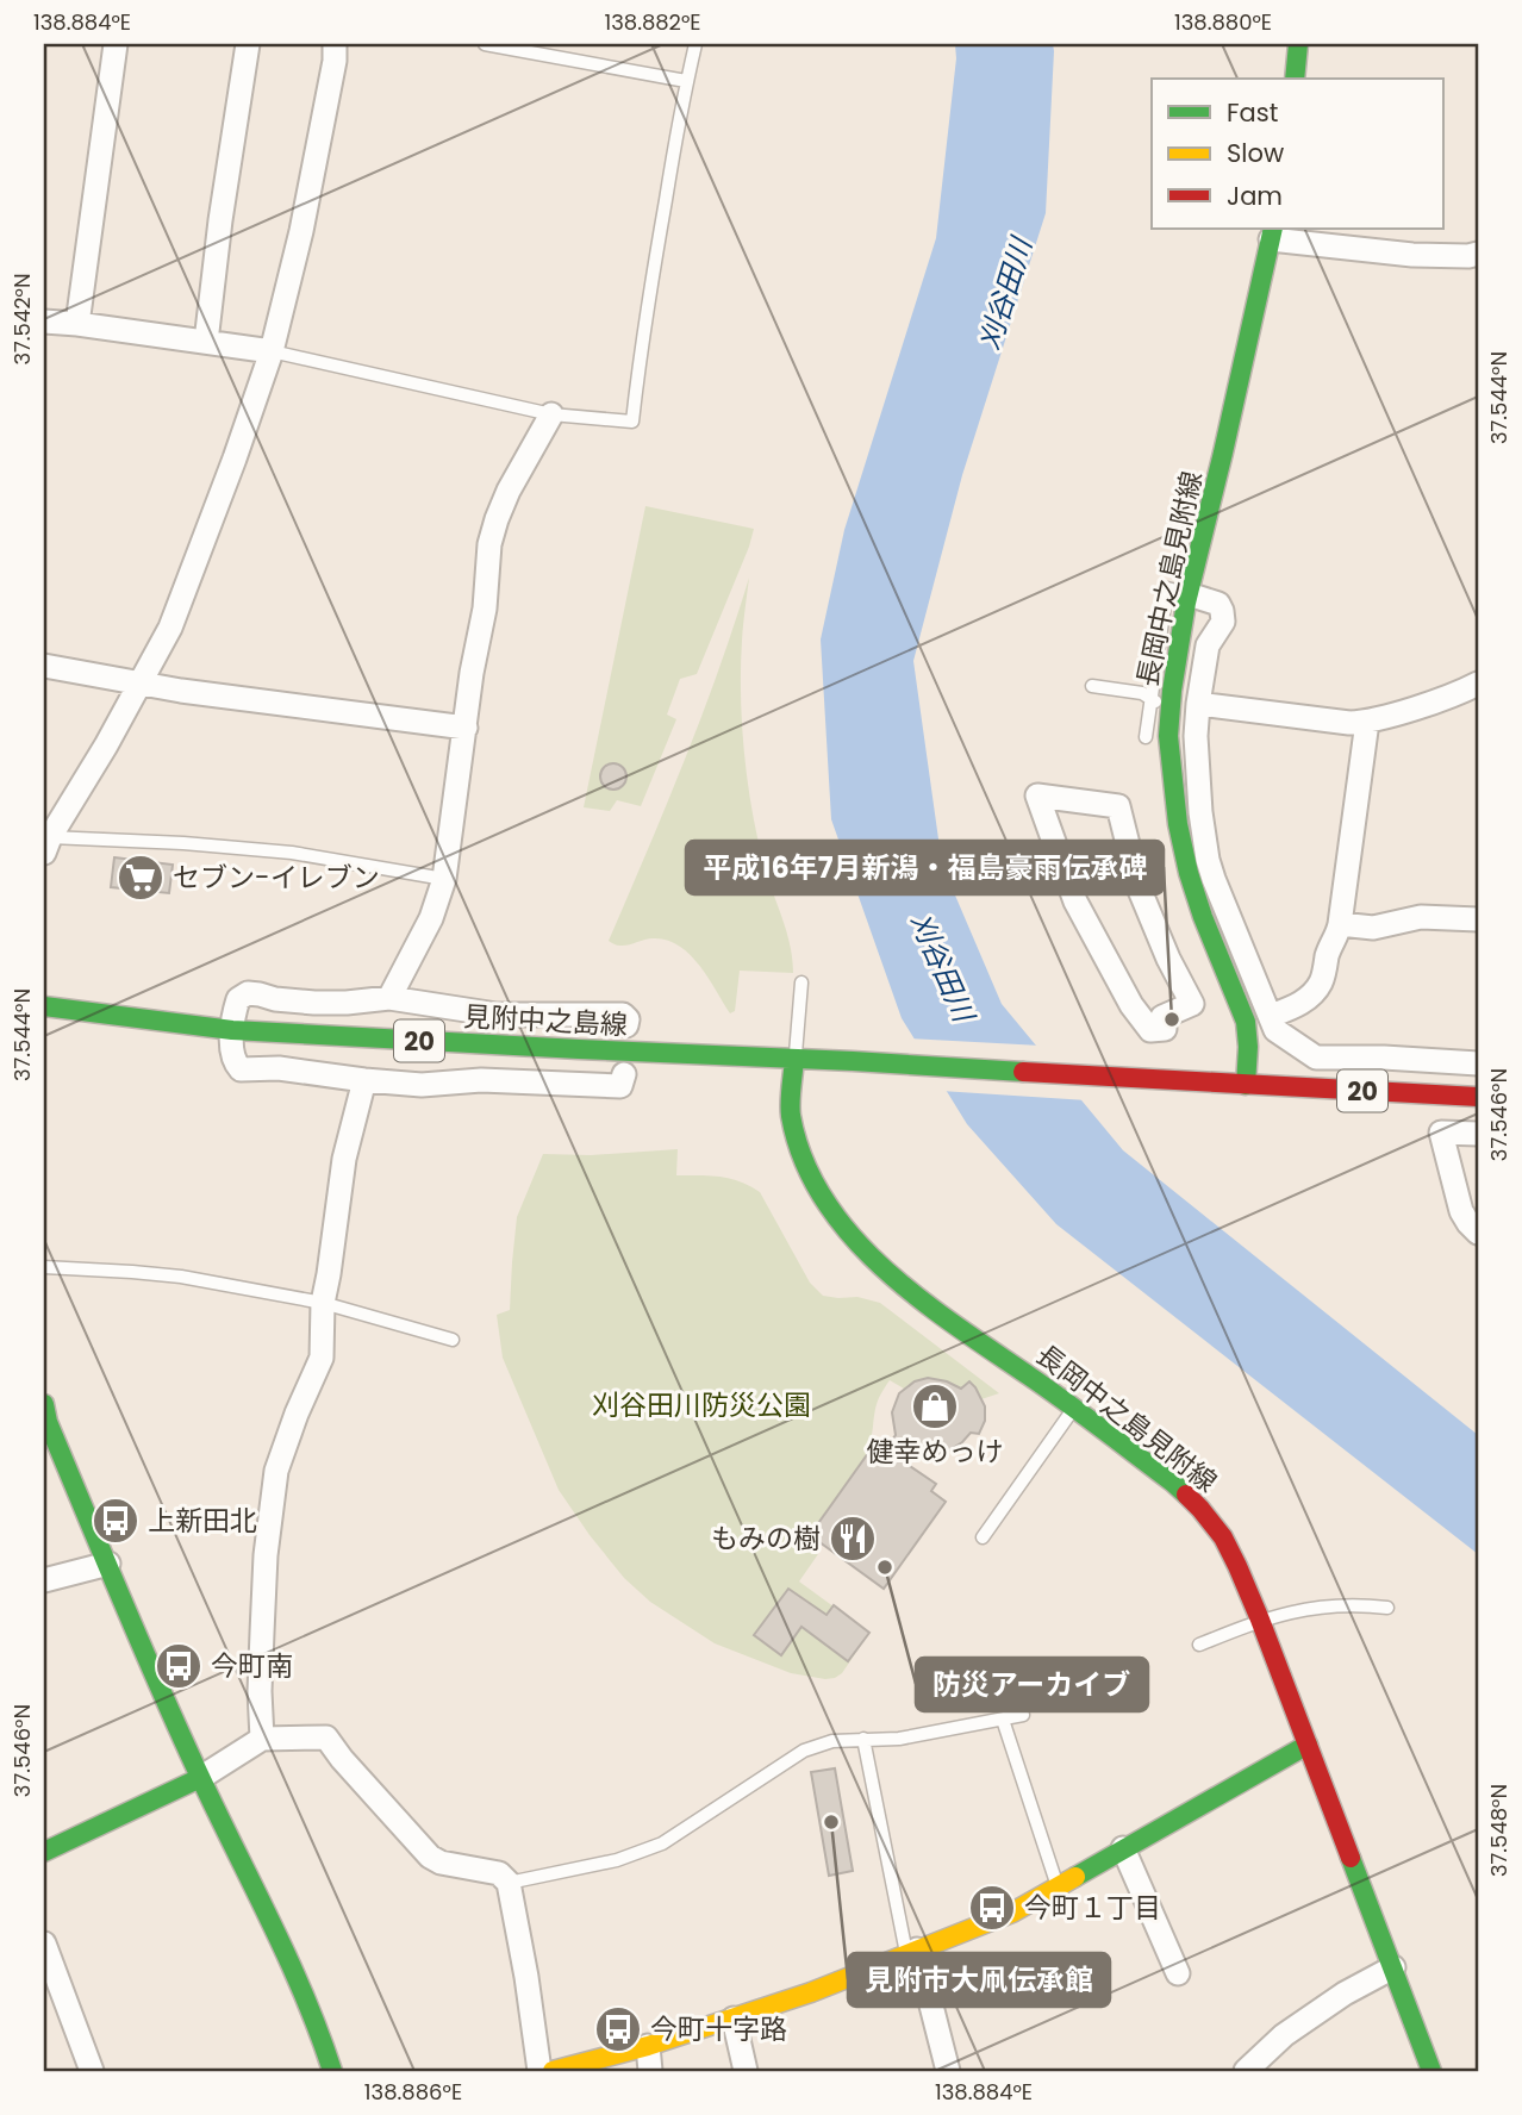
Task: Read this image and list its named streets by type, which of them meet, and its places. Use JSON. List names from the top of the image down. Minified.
{"streets":{"main road":["長岡中之島見附線","見附中之島線","20"]},"crossings":[["長岡中之島見附線","見附中之島線"],["長岡中之島見附線","20"],["見附中之島線","20"]],"water":["刈谷田川"],"parks":["刈谷田川防災公園"],"places":{"supermarket":["セブン-イレブン"],"other":["平成16年7月新潟・福島豪雨伝承碑","防災アーカイブ","見附市大凧伝承館"],"shop":["健幸めっけ"],"bus stop":["上新田北","今町南","今町１丁目","今町十字路"],"restaurant":["もみの樹"]},"legend":["Fast","Slow","Jam"],"coordinates":["138.884°E","138.882°E","138.880°E","37.542°N","37.544°N","37.546°N","37.548°N","138.886°E"]}
